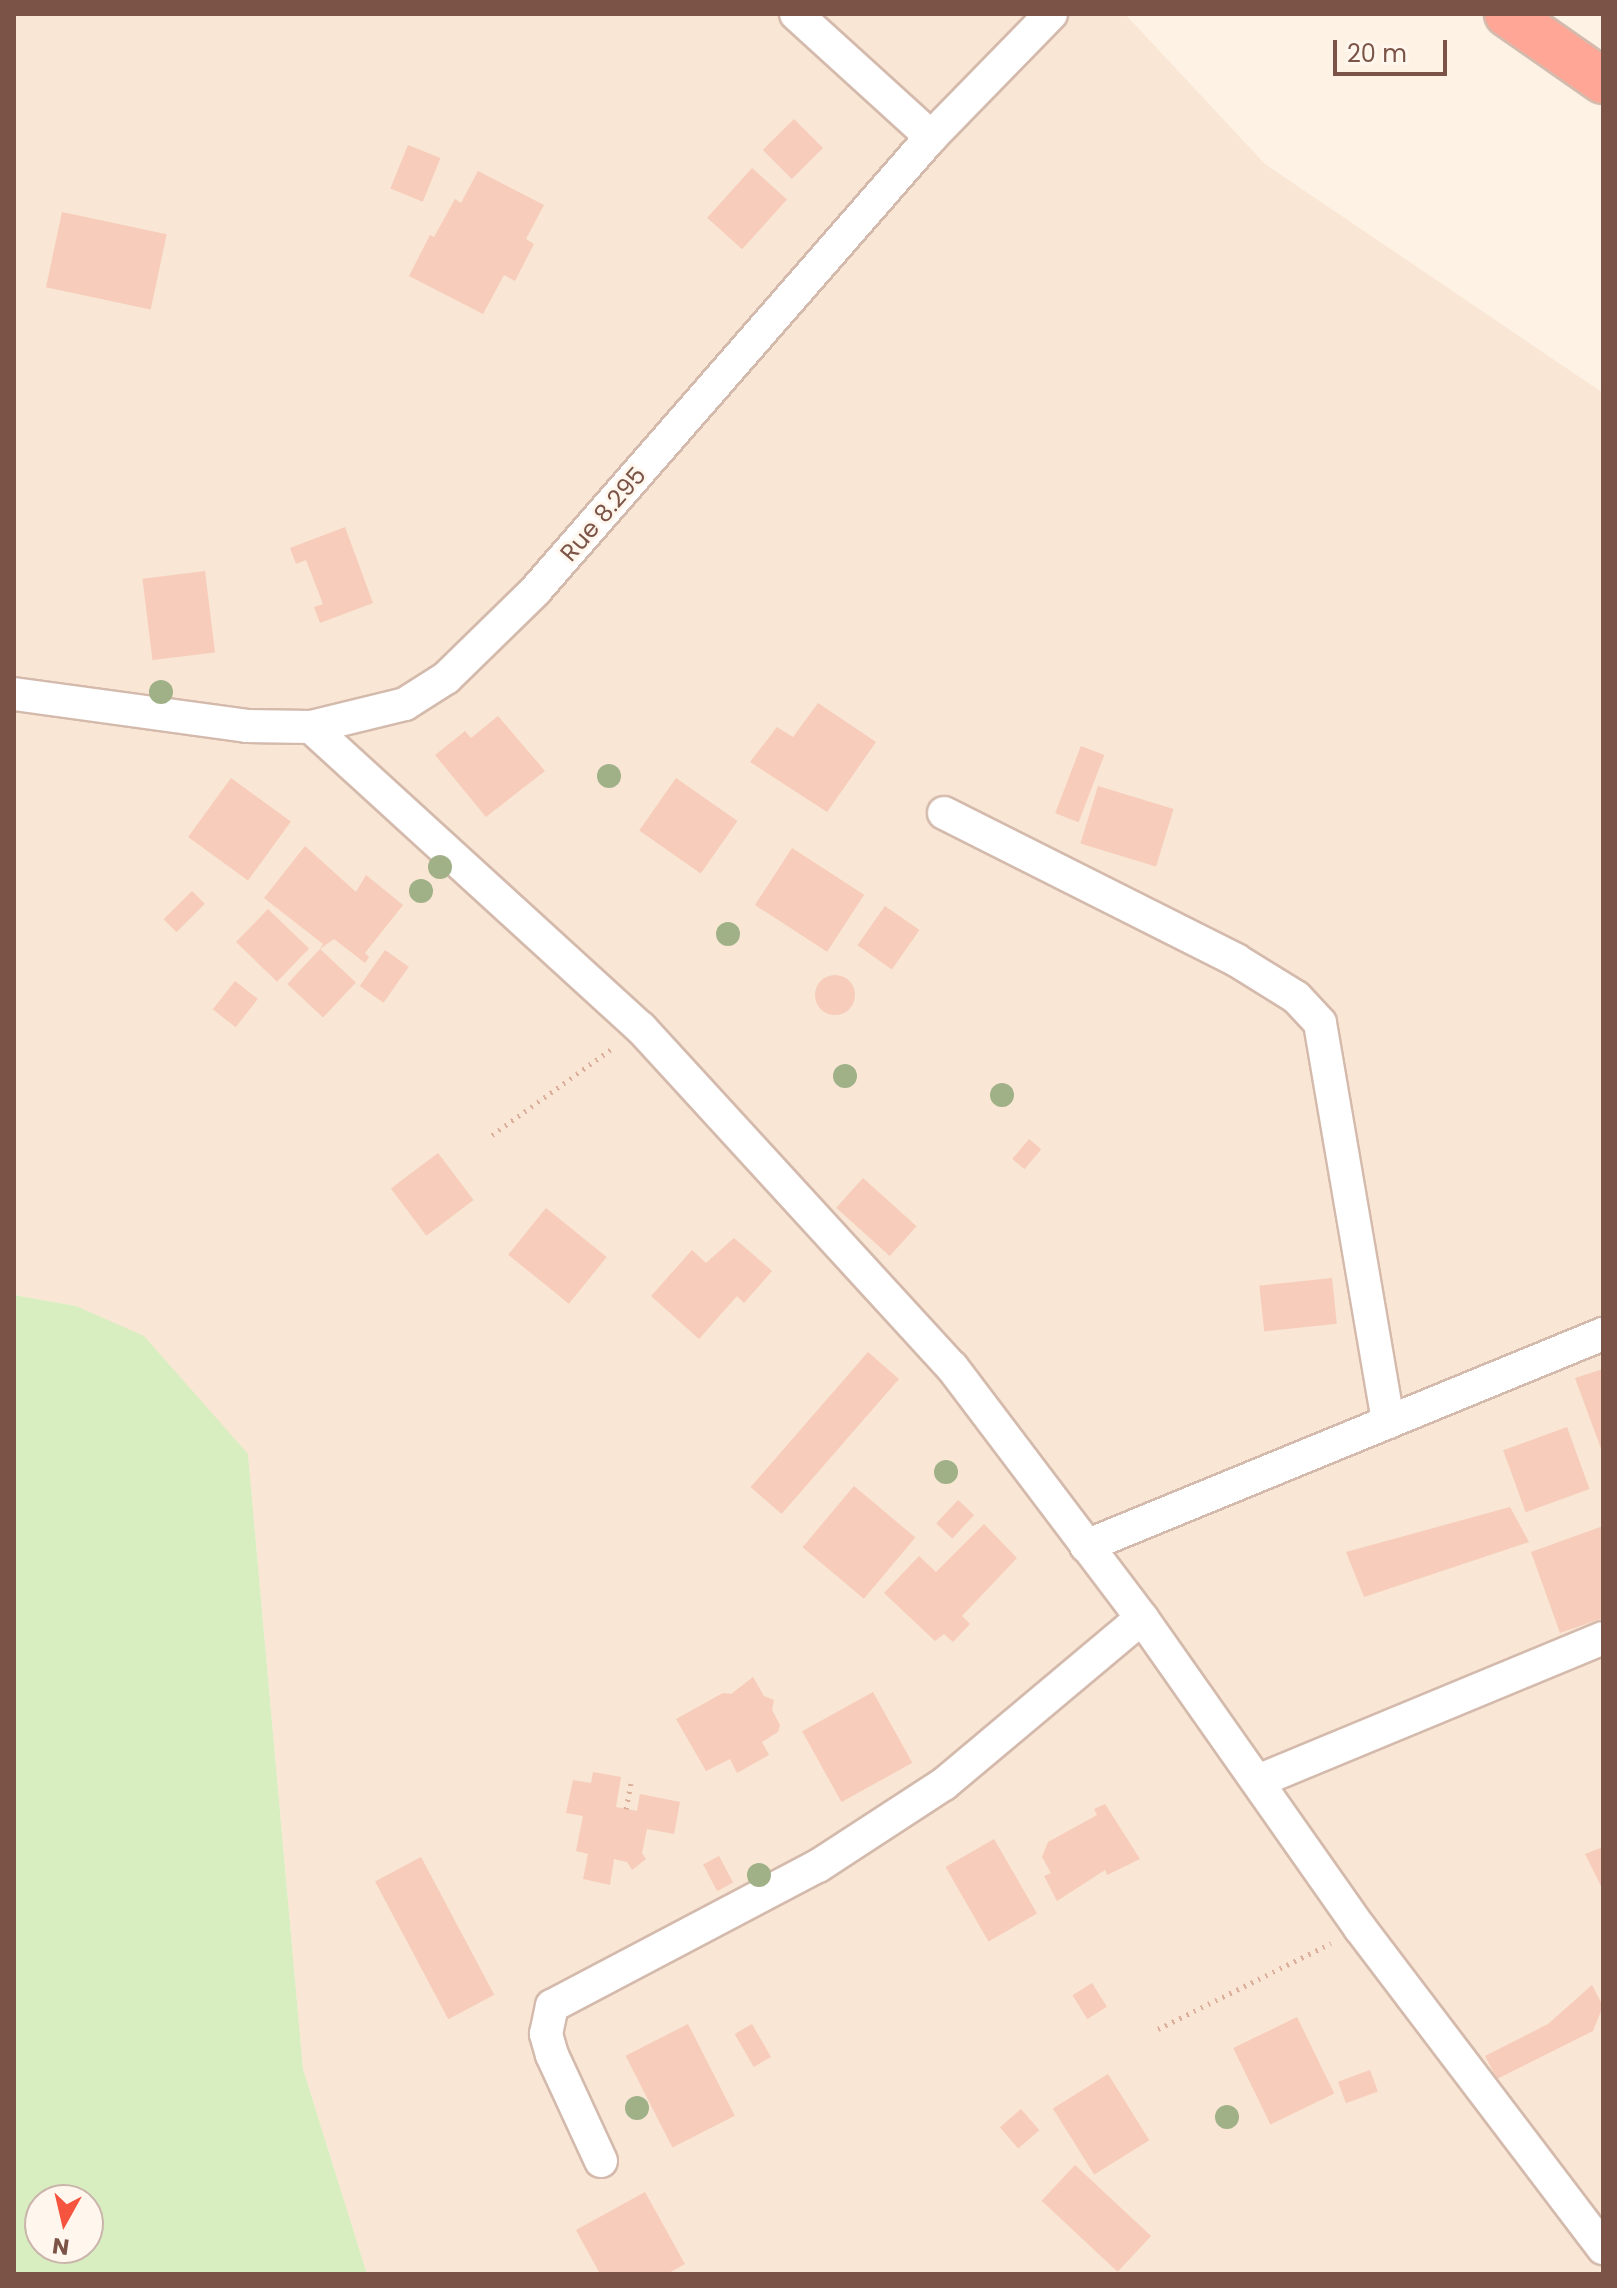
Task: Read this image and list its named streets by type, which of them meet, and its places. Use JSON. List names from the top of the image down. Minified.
{"streets":{"street":["Rue 8.295"]},"scale_bar":"20 m","north":"bottom"}
